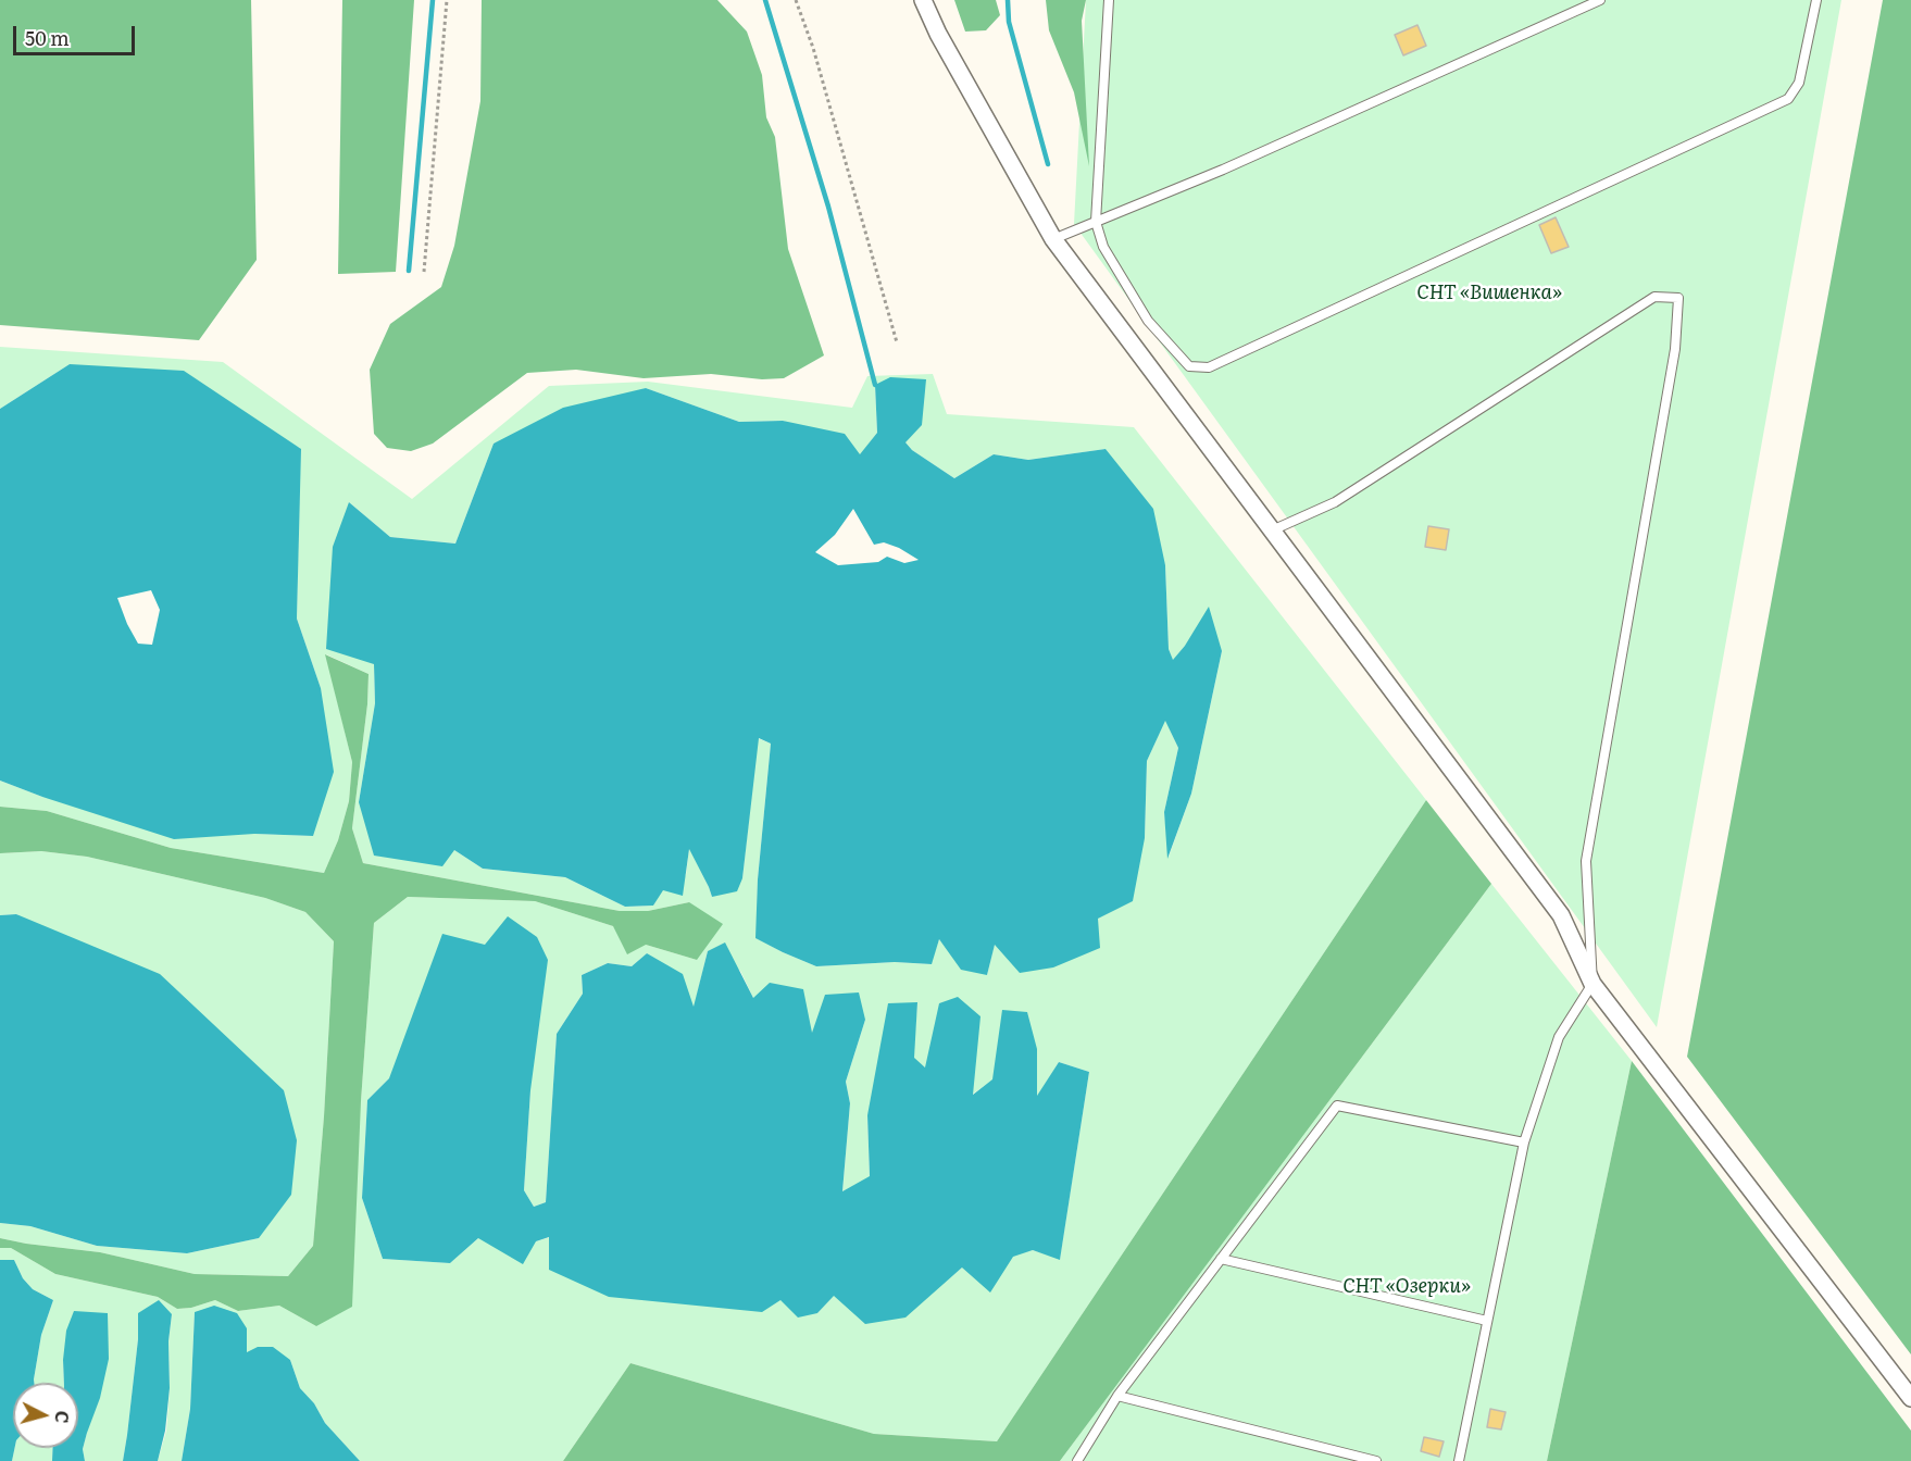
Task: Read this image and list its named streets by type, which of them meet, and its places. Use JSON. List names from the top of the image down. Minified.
{"parks":["СНТ «Вишенка»","СНТ «Озерки»"],"scale_bar":"50 m","north":"right"}
